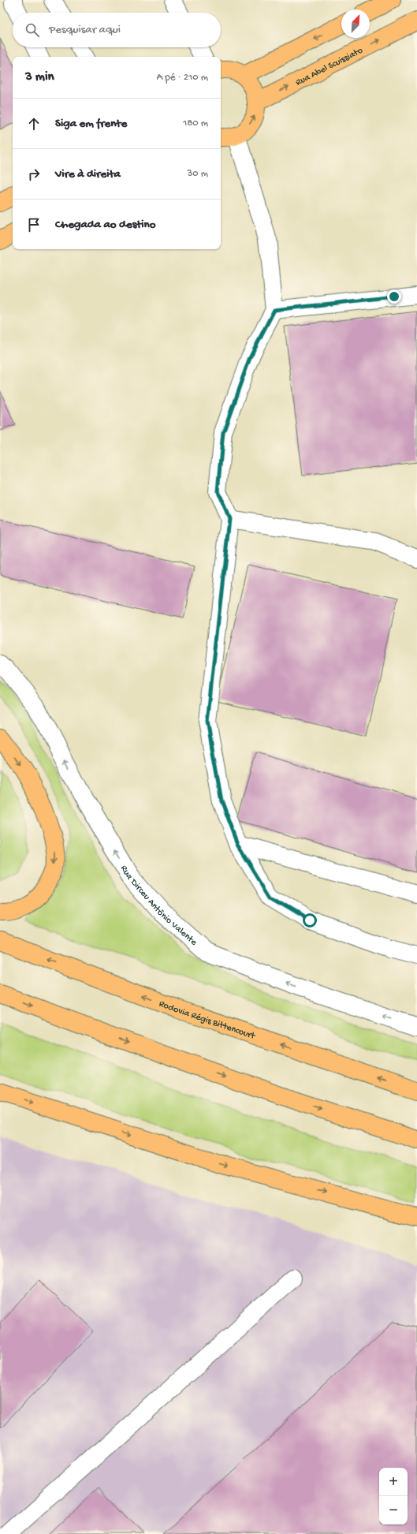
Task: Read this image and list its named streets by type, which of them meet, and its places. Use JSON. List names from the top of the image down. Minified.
{"streets":{"main road":["Rua Abel Scuissiato","Rodovia Régis Bittencourt"],"street":["Rua Dirceu Antônio Valente"]},"north":"top right","page":{"search":"Pesquisar aqui","heading":["3 min","A pé · 210 m"],"list":[["Siga em frente","180 m"],["Vire à direita","30 m"],"Chegada ao destino"],"map_buttons":["+","−"]}}
